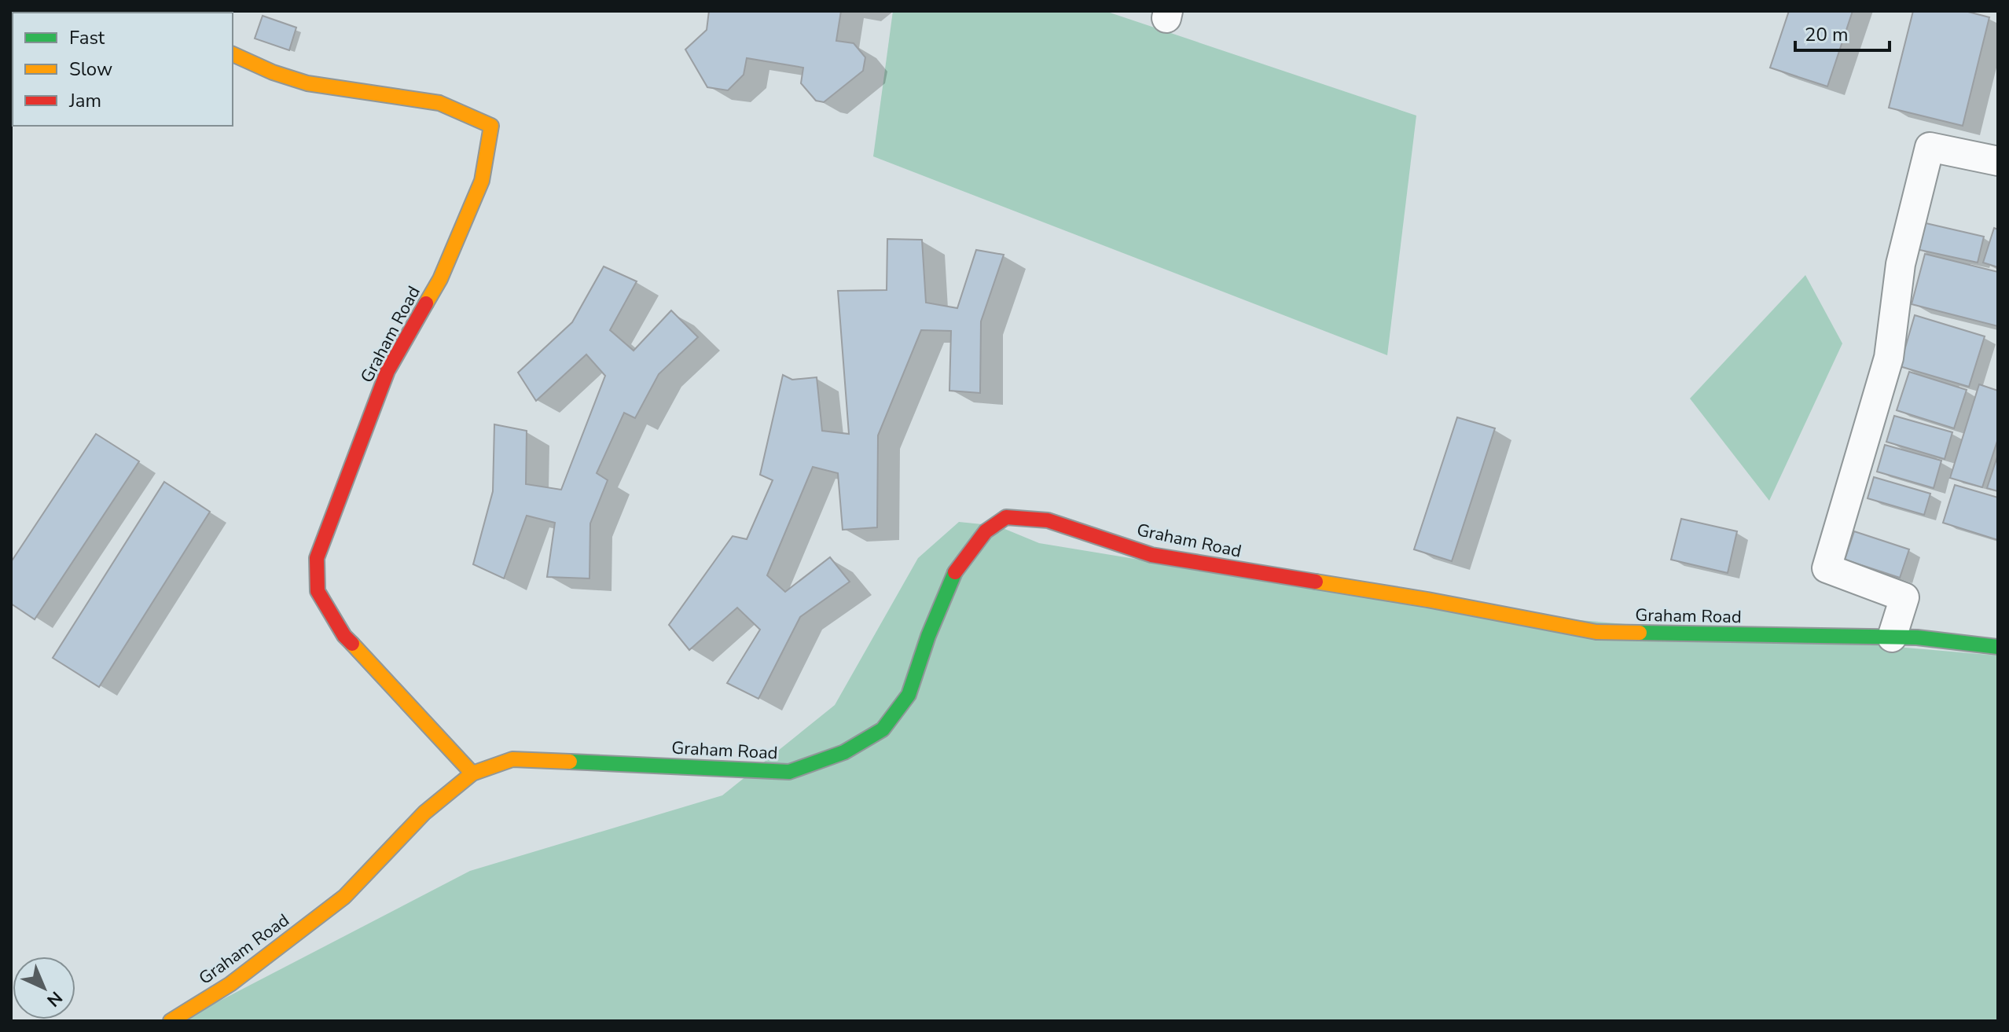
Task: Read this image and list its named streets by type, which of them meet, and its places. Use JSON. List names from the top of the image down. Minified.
{"streets":{"street":["Graham Road"]},"legend":["Fast","Slow","Jam"],"scale_bar":"20 m","north":"bottom right"}
